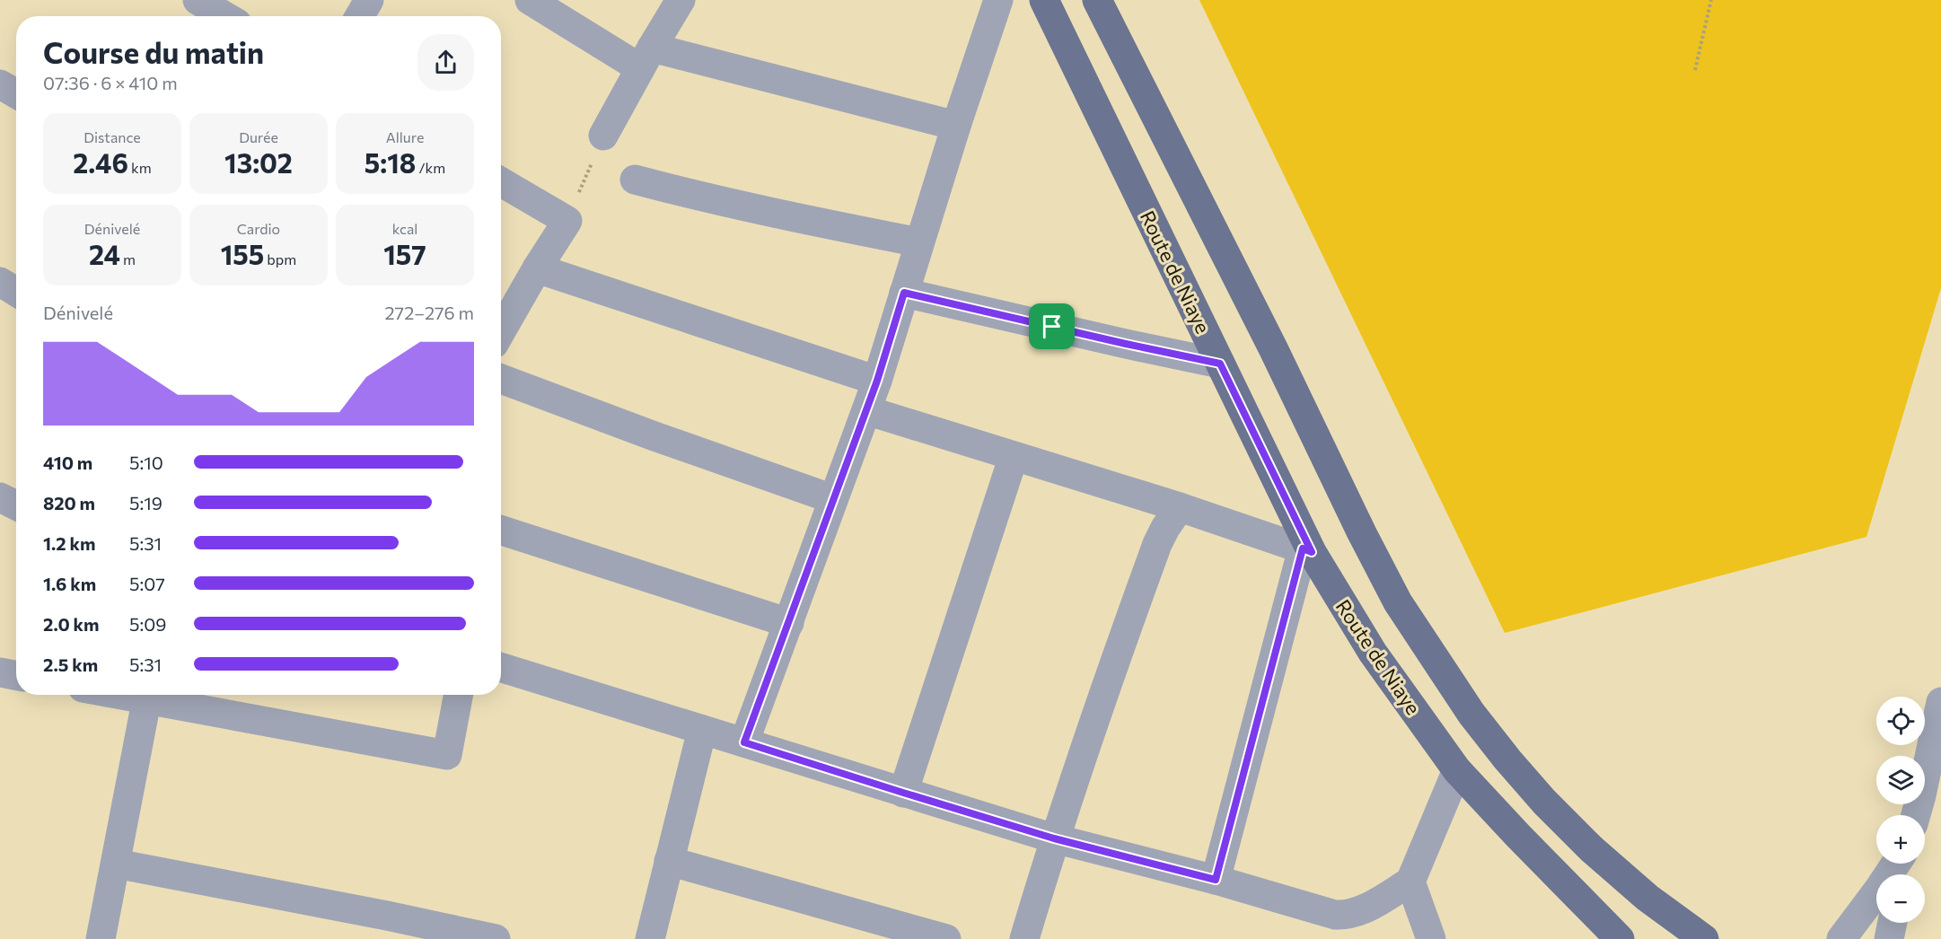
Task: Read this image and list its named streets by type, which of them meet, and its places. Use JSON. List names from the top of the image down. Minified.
{"streets":{"main road":["Route de Niaye"]},"page":{"heading":["Course du matin","07:36 · 6 × 410 m"],"stats":[["Distance","2.46 km"],["Durée","13:02"],["Allure","5:18 /km"],["Dénivelé","24 m"],["Cardio","155 bpm"],["kcal","157"]],"chart":["Dénivelé","272–276 m"],"list":[{"name":"410 m","note":"5:10"},{"name":"820 m","note":"5:19"},{"name":"1.2 km","note":"5:31"},{"name":"1.6 km","note":"5:07"},{"name":"2.0 km","note":"5:09"},{"name":"2.5 km","note":"5:31"}],"map_buttons":["+","−"]}}
